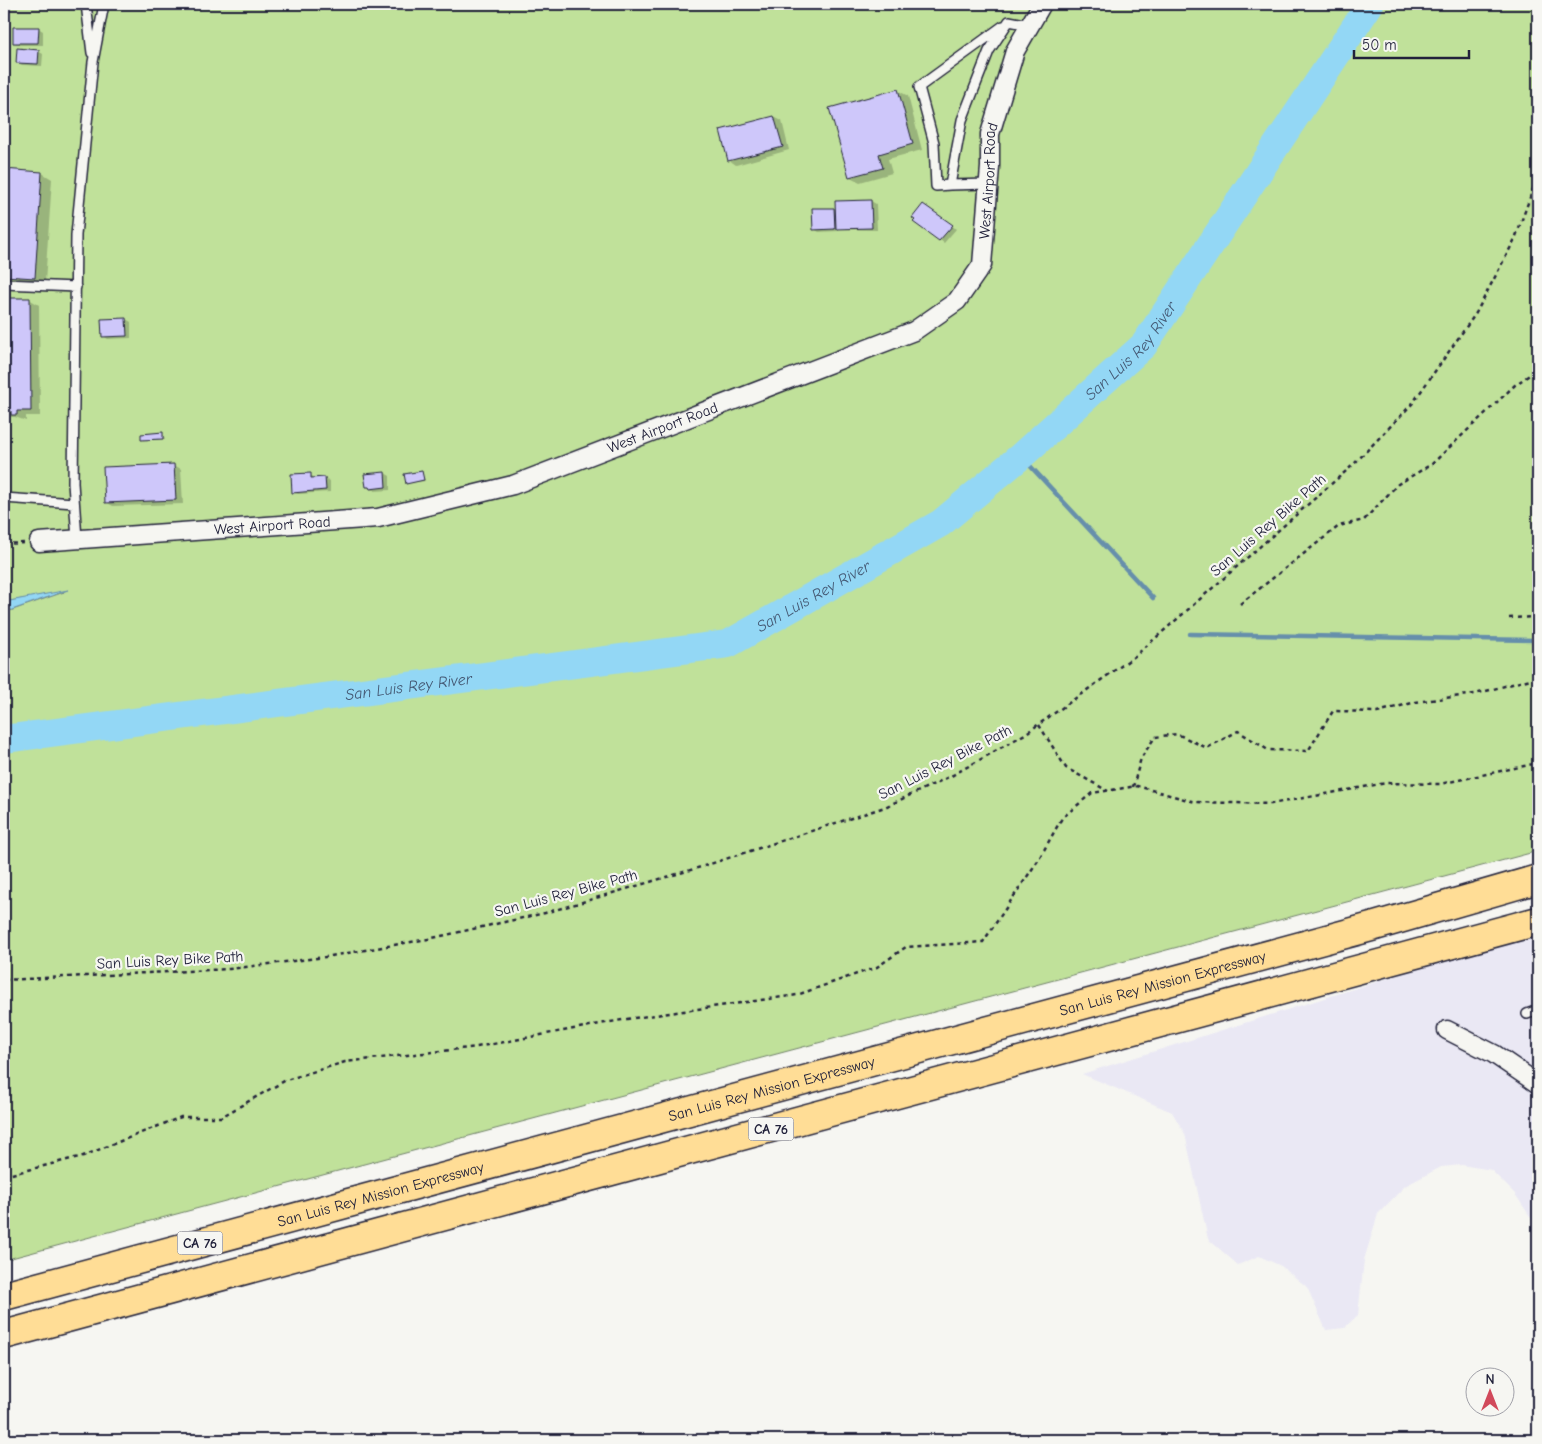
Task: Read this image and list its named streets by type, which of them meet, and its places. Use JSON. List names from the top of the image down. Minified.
{"streets":{"highway":["San Luis Rey Mission Expressway","CA 76"],"street":["West Airport Road"],"path":["San Luis Rey Bike Path"]},"water":["San Luis Rey River"],"scale_bar":"50 m","north":"top"}
